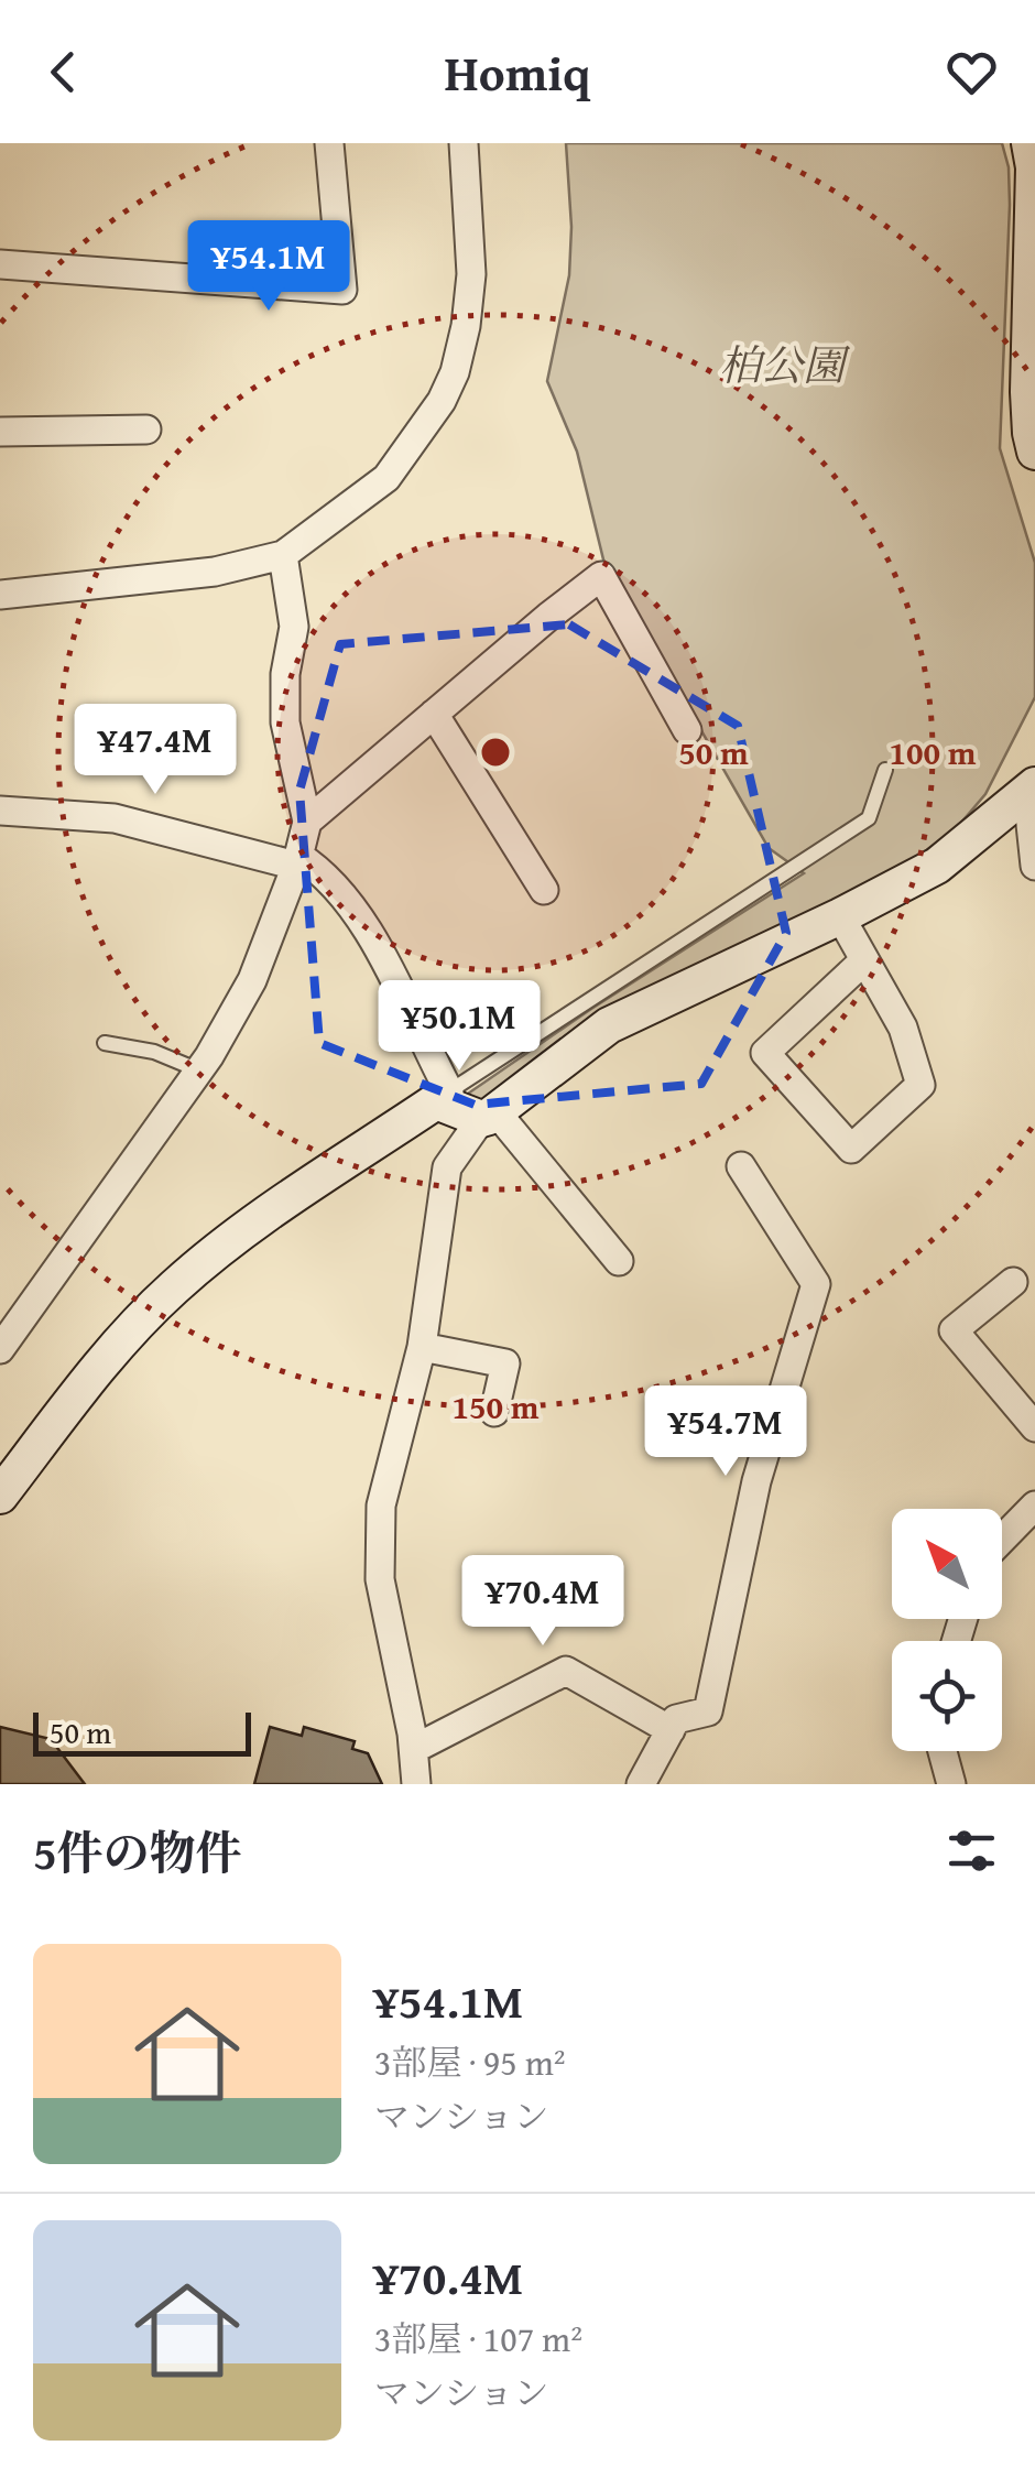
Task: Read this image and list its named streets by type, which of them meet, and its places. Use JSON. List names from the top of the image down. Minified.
{"parks":["柏公園"],"scale_bar":"50 m","north":"top left","page":{"header":"Homiq","price":["¥54.1M","¥47.4M","¥50.1M","¥54.7M","¥70.4M"],"scale":"50 m","heading":"5件の物件","list":[{"name":"¥54.1M","note":"3部屋 · 95 m² · マンション"},{"name":"¥70.4M","note":"3部屋 · 107 m² · マンション"}]},"rings":["50 m","100 m","150 m"]}
